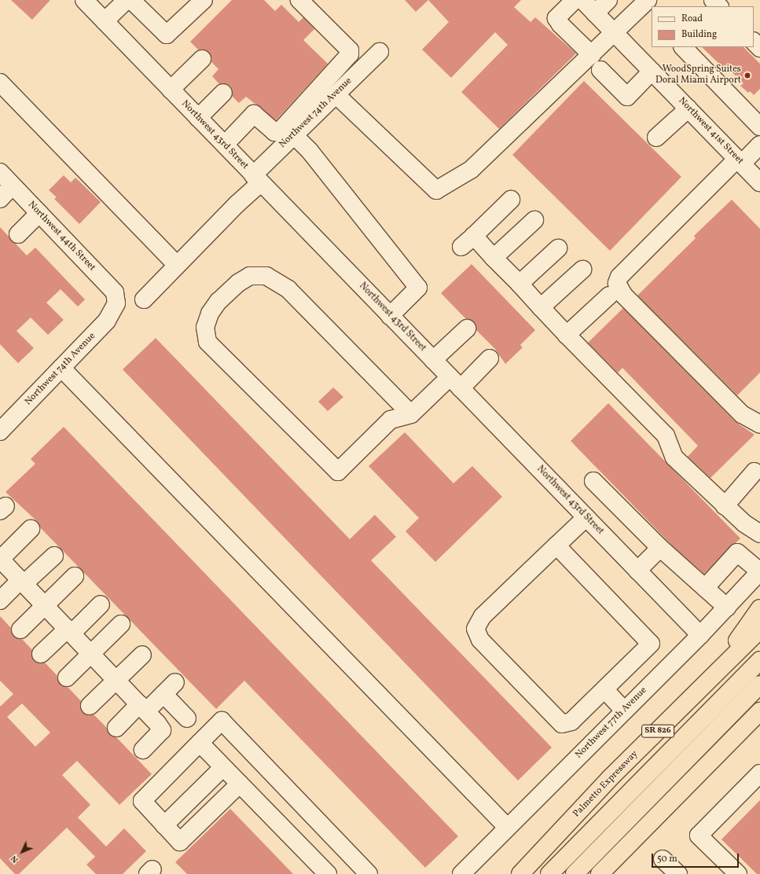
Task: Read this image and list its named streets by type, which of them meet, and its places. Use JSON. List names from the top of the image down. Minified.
{"streets":{"highway":["SR 826","Palmetto Expressway"],"street":["Northwest 74th Avenue","Northwest 41st Street","Northwest 43rd Street","Northwest 44th Street","Northwest 77th Avenue"]},"crossings":[["Northwest 74th Avenue","Northwest 43rd Street"],["Northwest 74th Avenue","Northwest 44th Street"],["Northwest 43rd Street","Northwest 77th Avenue"]],"places":["WoodSpring Suites Doral Miami Airport"],"legend":["Road","Building"],"scale_bar":"50 m","north":"bottom left"}
